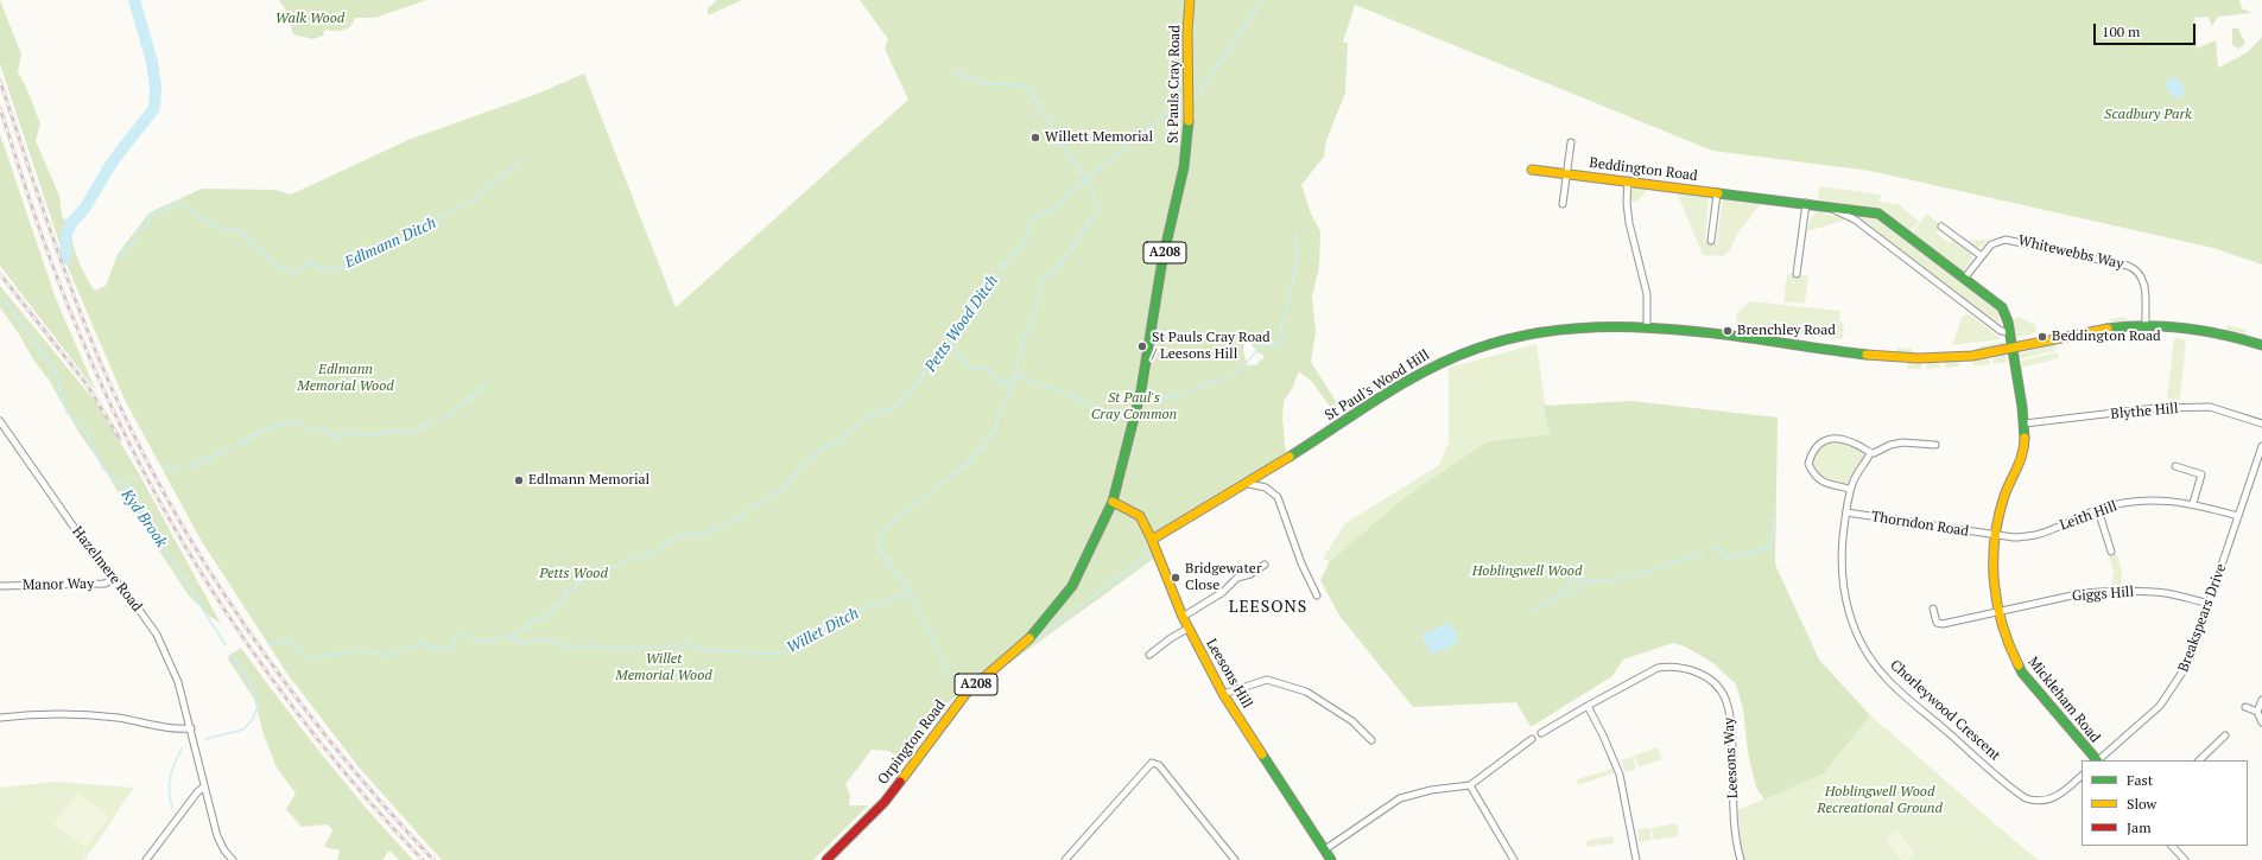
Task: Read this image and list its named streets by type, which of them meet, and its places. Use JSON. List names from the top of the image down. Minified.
{"streets":{"street":["St Pauls Cray Road","Beddington Road","A208","Whitewebbs Way","St Paul's Wood Hill","Blythe Hill","Leith Hill","Thorndon Road","Hazelmere Road","Manor Way","Giggs Hill","Breakspears Drive","Leesons Hill","Mickleham Road","Chorleywood Crescent","Orpington Road","Leesons Way"]},"crossings":[["St Pauls Cray Road","Leesons Hill"],["St Pauls Cray Road","Orpington Road"],["Beddington Road","Whitewebbs Way"],["Beddington Road","St Paul's Wood Hill"],["Beddington Road","Mickleham Road"],["Whitewebbs Way","St Paul's Wood Hill"],["St Paul's Wood Hill","Leesons Hill"],["St Paul's Wood Hill","Mickleham Road"],["Blythe Hill","Mickleham Road"],["Leith Hill","Thorndon Road"],["Leith Hill","Breakspears Drive"],["Leith Hill","Mickleham Road"],["Thorndon Road","Mickleham Road"],["Thorndon Road","Chorleywood Crescent"],["Hazelmere Road","Manor Way"],["Giggs Hill","Breakspears Drive"],["Giggs Hill","Mickleham Road"],["Leesons Hill","Orpington Road"]],"districts":["LEESONS"],"water":["Edlmann Ditch","Petts Wood Ditch","Kyd Brook","Willet Ditch"],"parks":["Walk Wood","Scadbury Park","Edlmann Memorial Wood","St Paul's Cray Common","Hoblingwell Wood","Petts Wood","Willet Memorial Wood","Hoblingwell Wood Recreational Ground"],"places":["Willett Memorial","Brenchley Road","Beddington Road","St Pauls Cray Road / Leesons Hill","Edlmann Memorial","Bridgewater Close"],"legend":["Fast","Slow","Jam"],"scale_bar":"100 m"}
